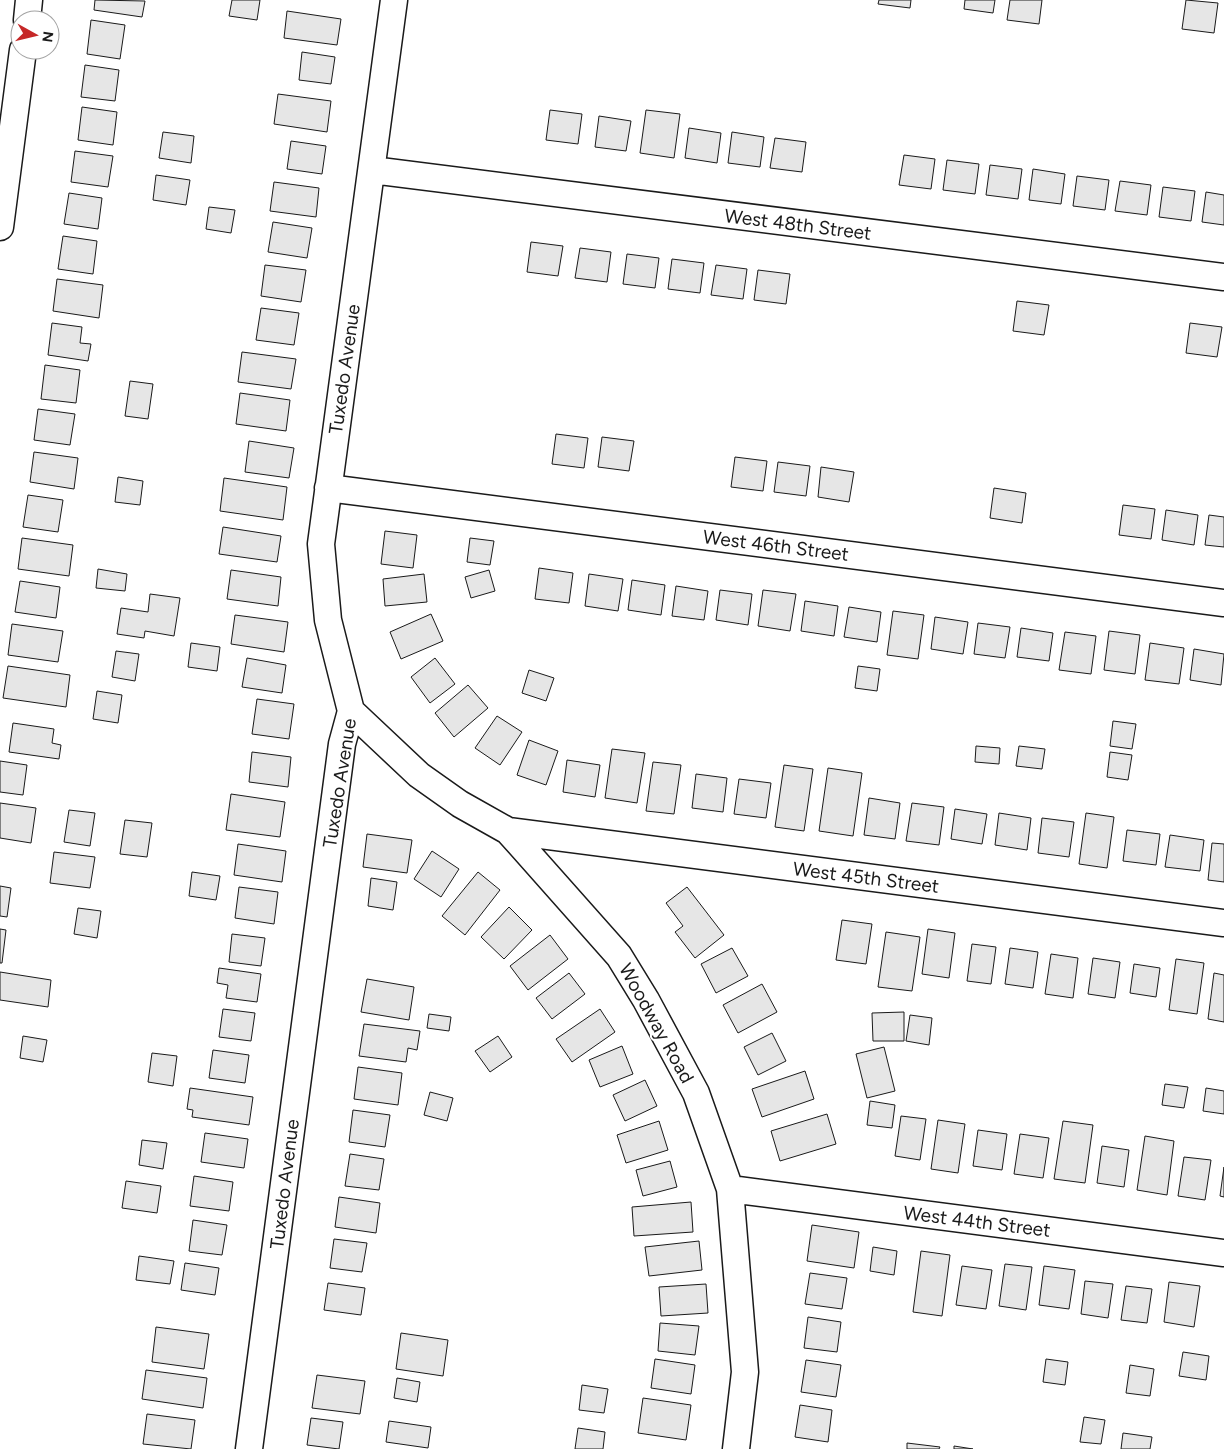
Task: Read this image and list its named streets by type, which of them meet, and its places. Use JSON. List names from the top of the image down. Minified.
{"streets":{"street":["West 48th Street","Tuxedo Avenue","West 46th Street","West 45th Street","Woodway Road","West 44th Street"]},"crossings":[["West 48th Street","Tuxedo Avenue"],["Tuxedo Avenue","West 46th Street"],["Tuxedo Avenue","Woodway Road"],["West 45th Street","Woodway Road"],["Woodway Road","West 44th Street"]],"north":"right"}
